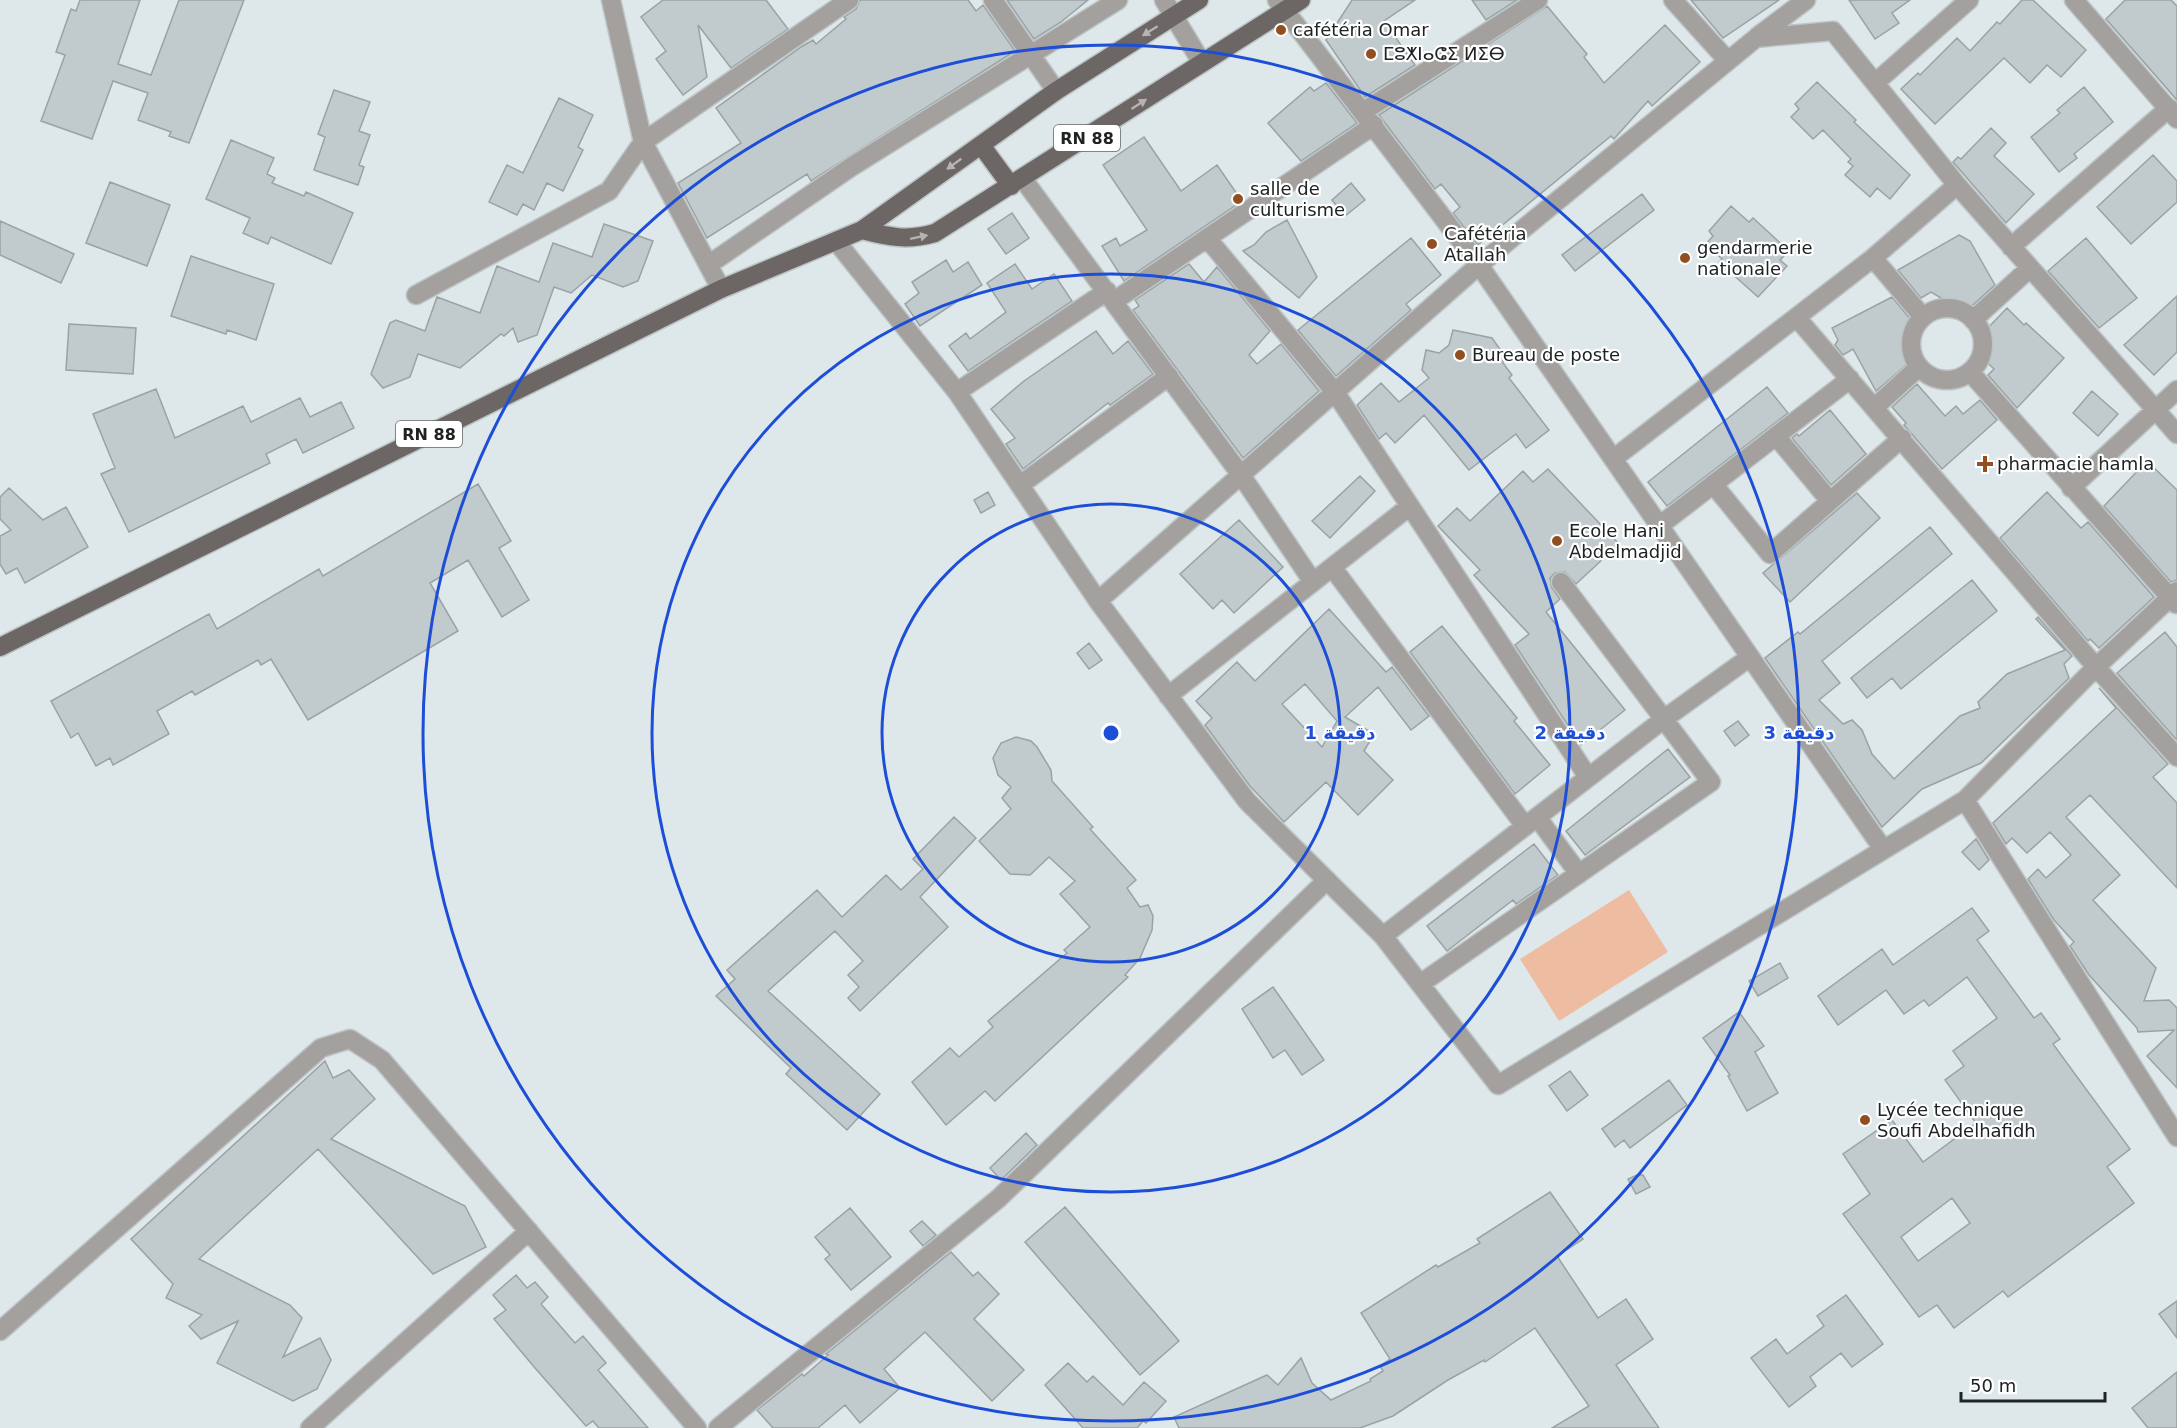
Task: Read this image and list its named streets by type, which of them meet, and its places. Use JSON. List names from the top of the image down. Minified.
{"streets":{"main road":["RN 88"]},"places":{"other":["cafétéria Omar","ⵎⵓⵅⵏⴰⵛⵉ ⵍⵉⴱ","salle de culturisme","Cafétéria Atallah","gendarmerie nationale","Bureau de poste","Ecole Hani Abdelmadjid","Lycée technique Soufi Abdelhafidh"],"health":["pharmacie hamla"]},"scale_bar":"50 m","rings":["1 دقيقة","2 دقيقة","3 دقيقة"]}
